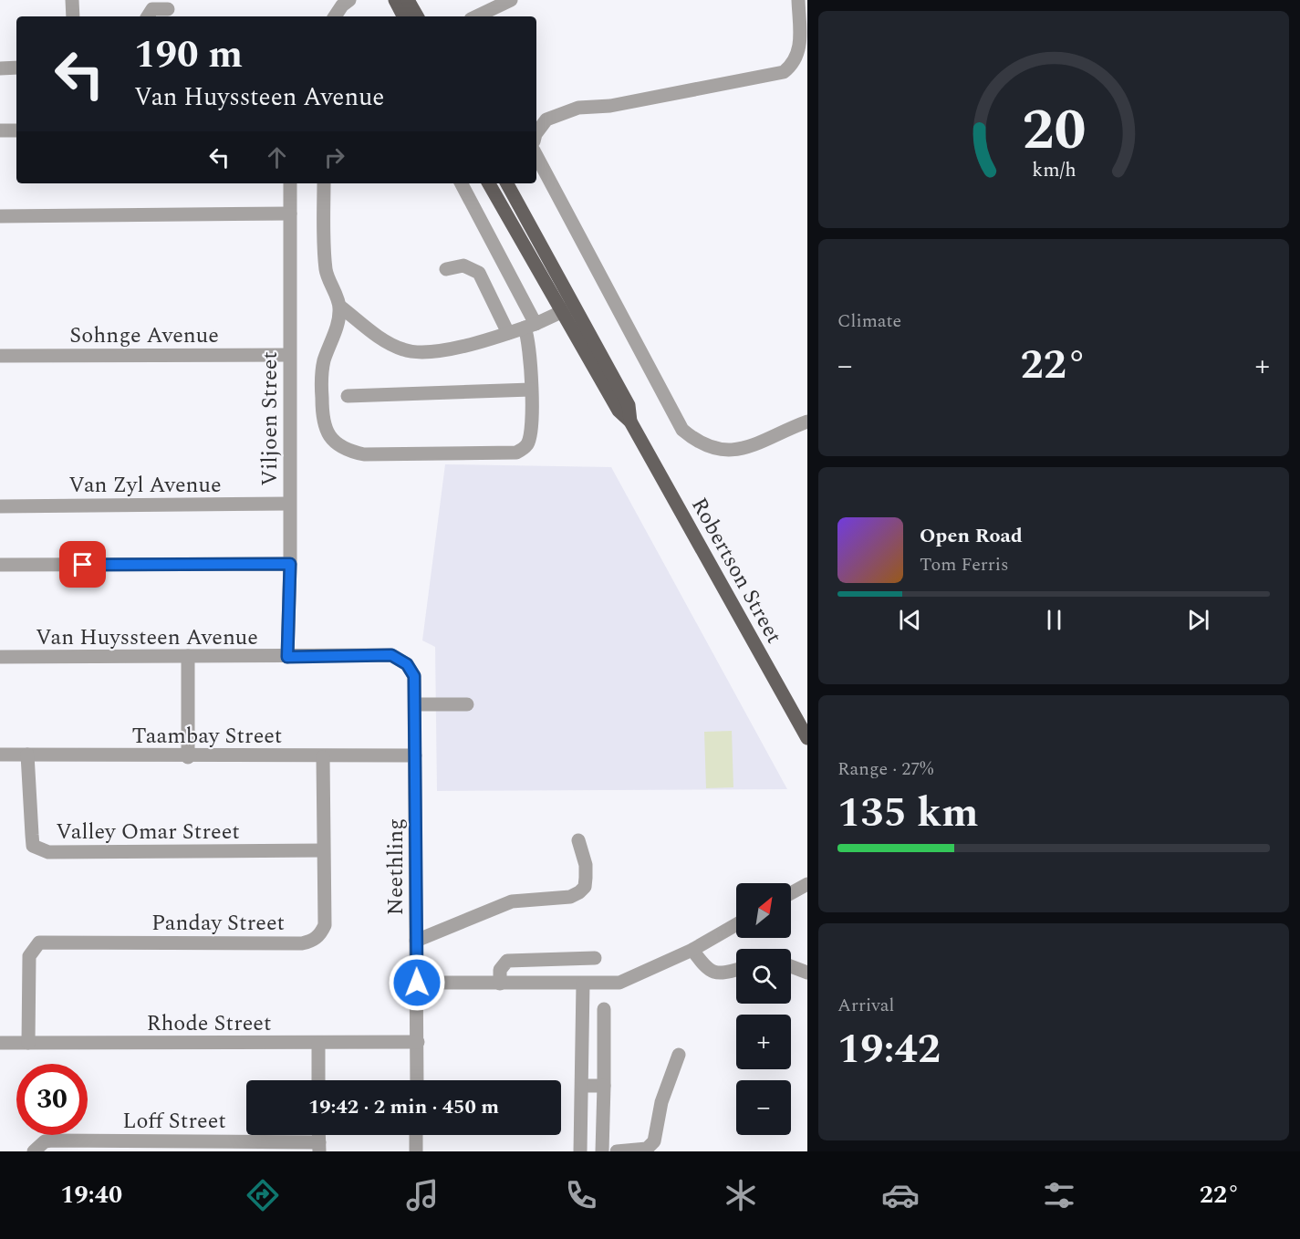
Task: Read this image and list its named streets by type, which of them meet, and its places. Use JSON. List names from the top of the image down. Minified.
{"streets":{"main road":["Robertson Street"],"street":["Sohnge Avenue","Viljoen Street","Van Zyl Avenue","Van Huyssteen Avenue","Taambay Street","Valley Omar Street","Neethling","Panday Street","Rhode Street","Loff Street"]},"crossings":[["Sohnge Avenue","Viljoen Street"],["Viljoen Street","Van Zyl Avenue"],["Viljoen Street","Van Huyssteen Avenue"],["Van Huyssteen Avenue","Neethling"],["Taambay Street","Valley Omar Street"],["Taambay Street","Neethling"],["Taambay Street","Panday Street"],["Valley Omar Street","Panday Street"],["Neethling","Rhode Street"],["Panday Street","Rhode Street"]],"north":"top right","page":{"turn":["190 m","Van Huyssteen Avenue"],"tile":["Climate",["Range · 27%","135 km"],["Arrival","19:42"]],"heat":["−","22°","+"],"song":["Open Road","Tom Ferris"],"map_buttons":["+","−"],"limit":"30","trip":"19:42 · 2 min · 450 m","tabs":["19:40","22°"],"gauge":["20","km/h"]}}
